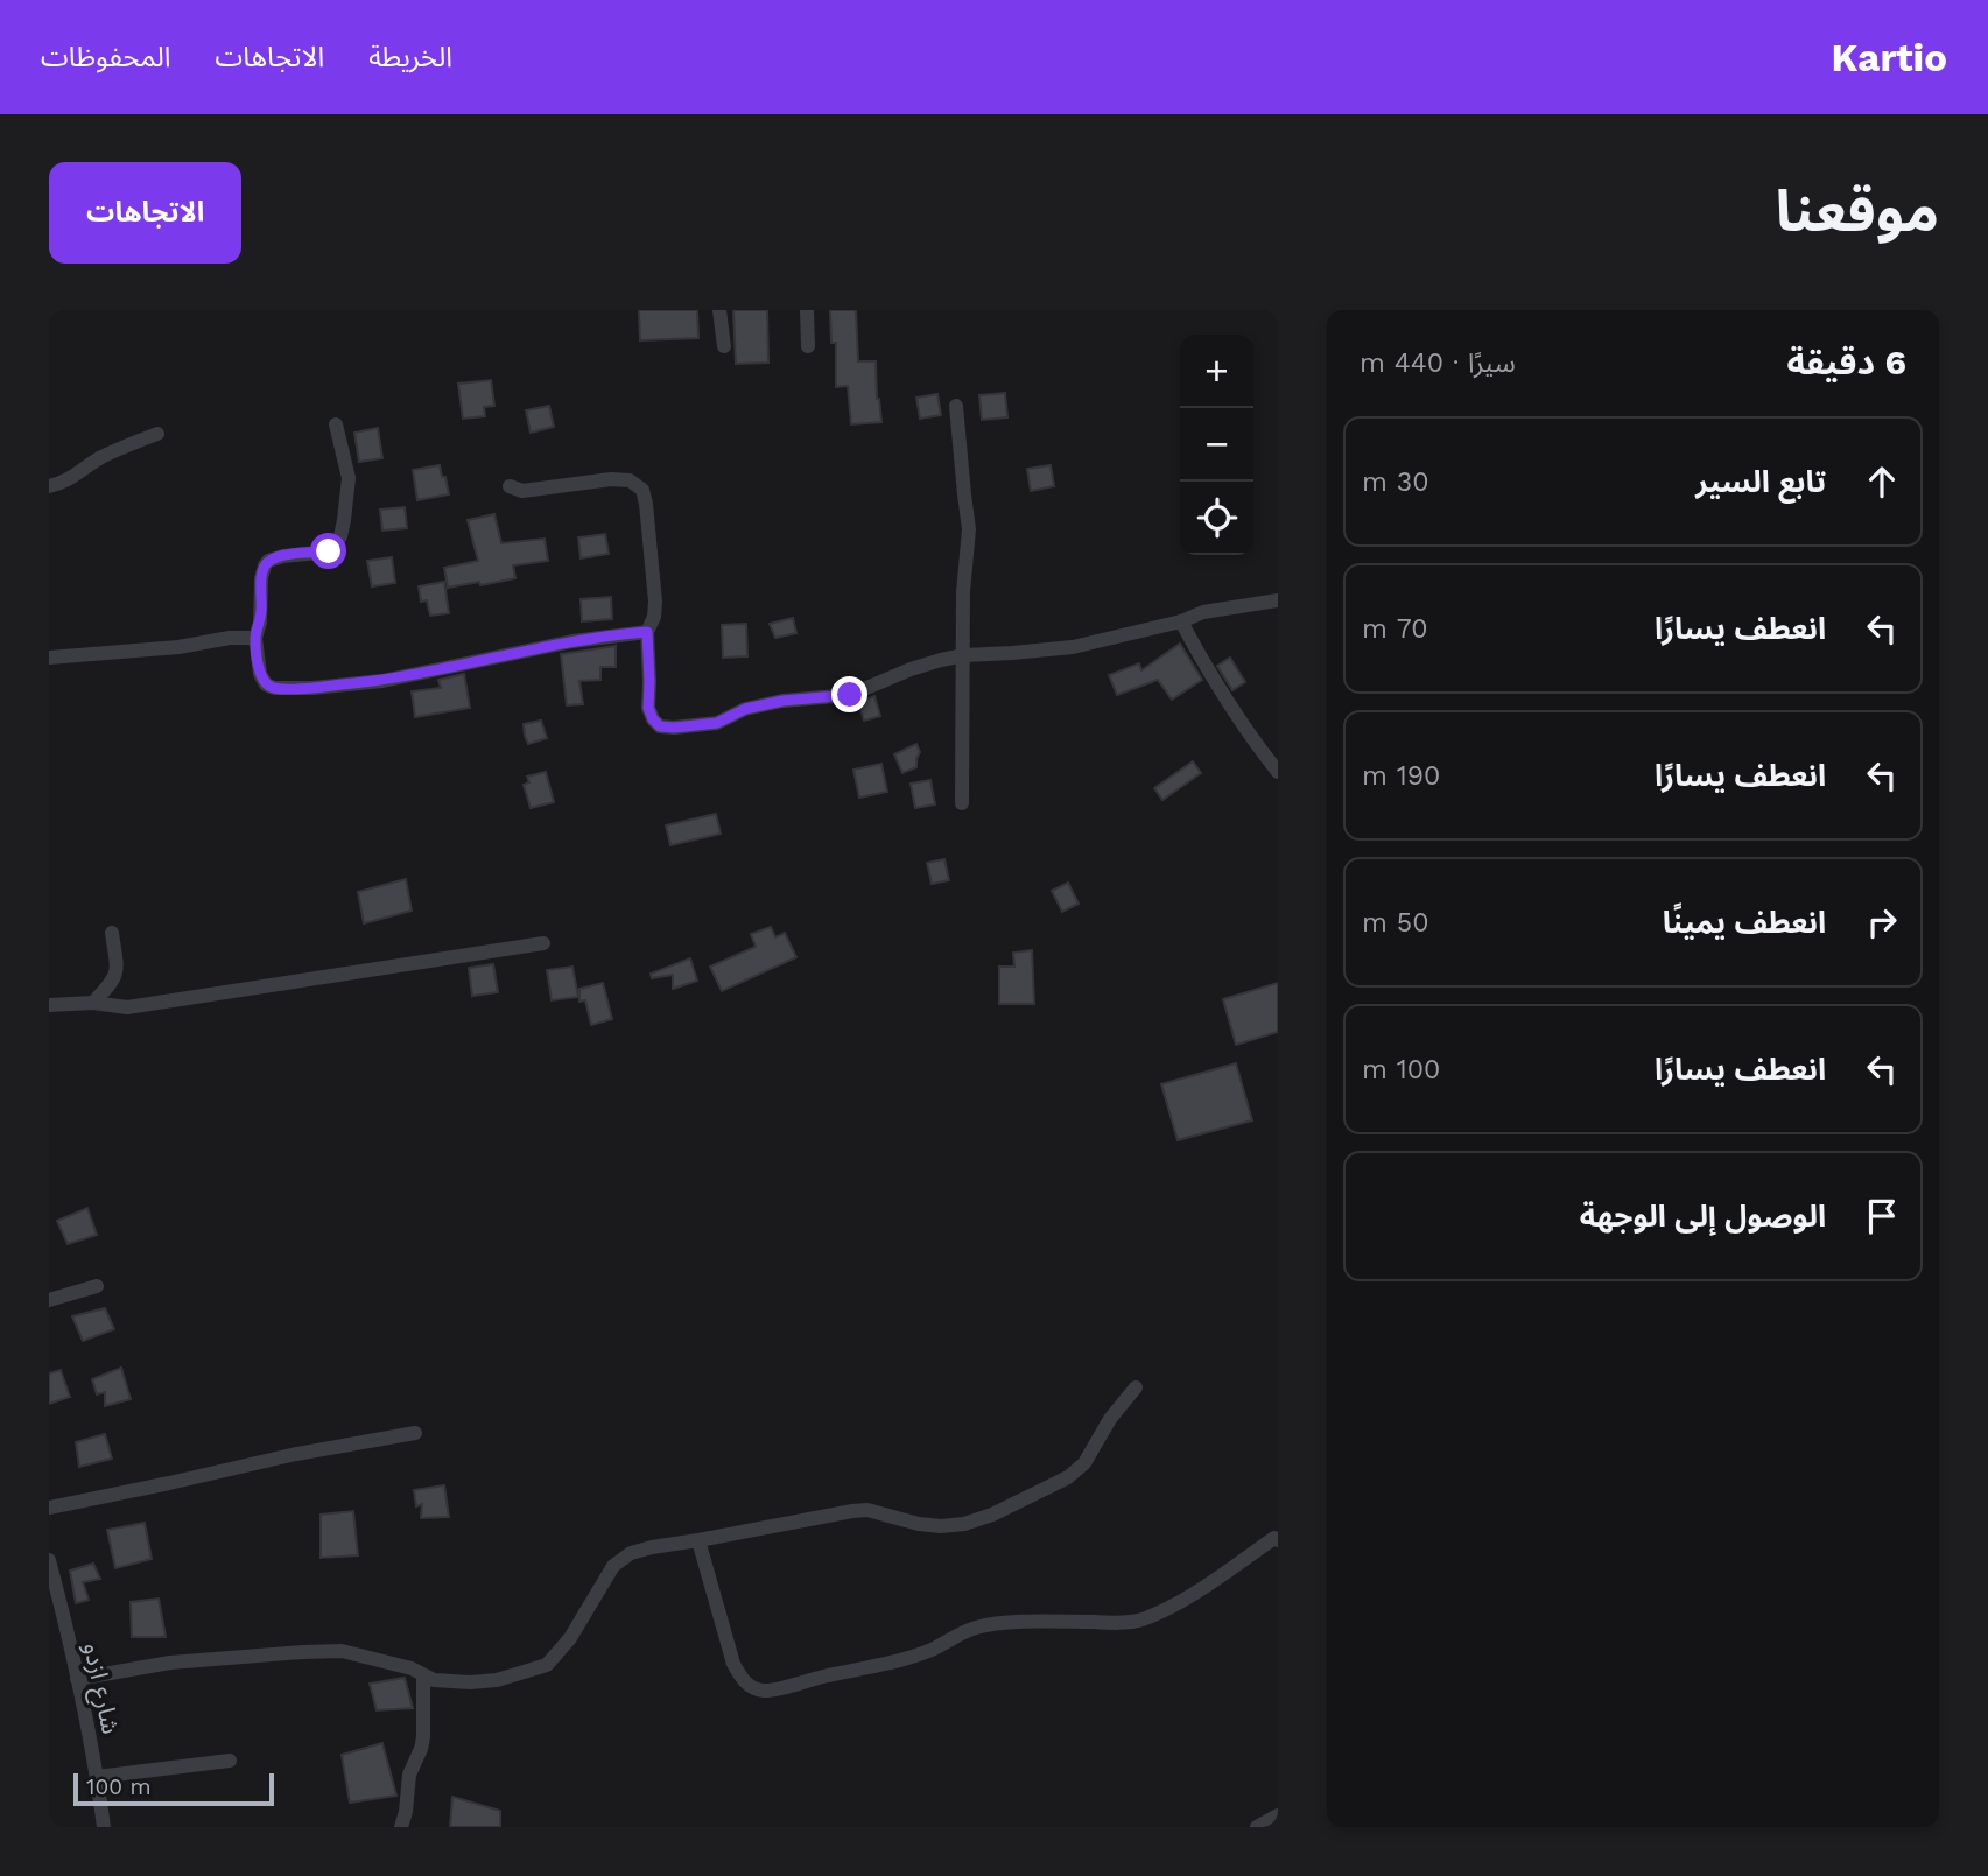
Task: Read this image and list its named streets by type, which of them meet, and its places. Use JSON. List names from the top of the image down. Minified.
{"streets":{"street":["شارع ازدو"]},"scale_bar":"100 m","page":{"header":"Kartio","nav":["الخريطة","الاتجاهات","المحفوظات"],"title":"موقعنا","buttons":"الاتجاهات","heading":["6 دقيقة","سيرًا · 440 m"],"map_buttons":["+","−"],"list":[["تابع السير","30 m"],["انعطف يسارًا","70 m"],["انعطف يسارًا","190 m"],["انعطف يمينًا","50 m"],["انعطف يسارًا","100 m"],"الوصول إلى الوجهة"],"scale":"100 m"}}
